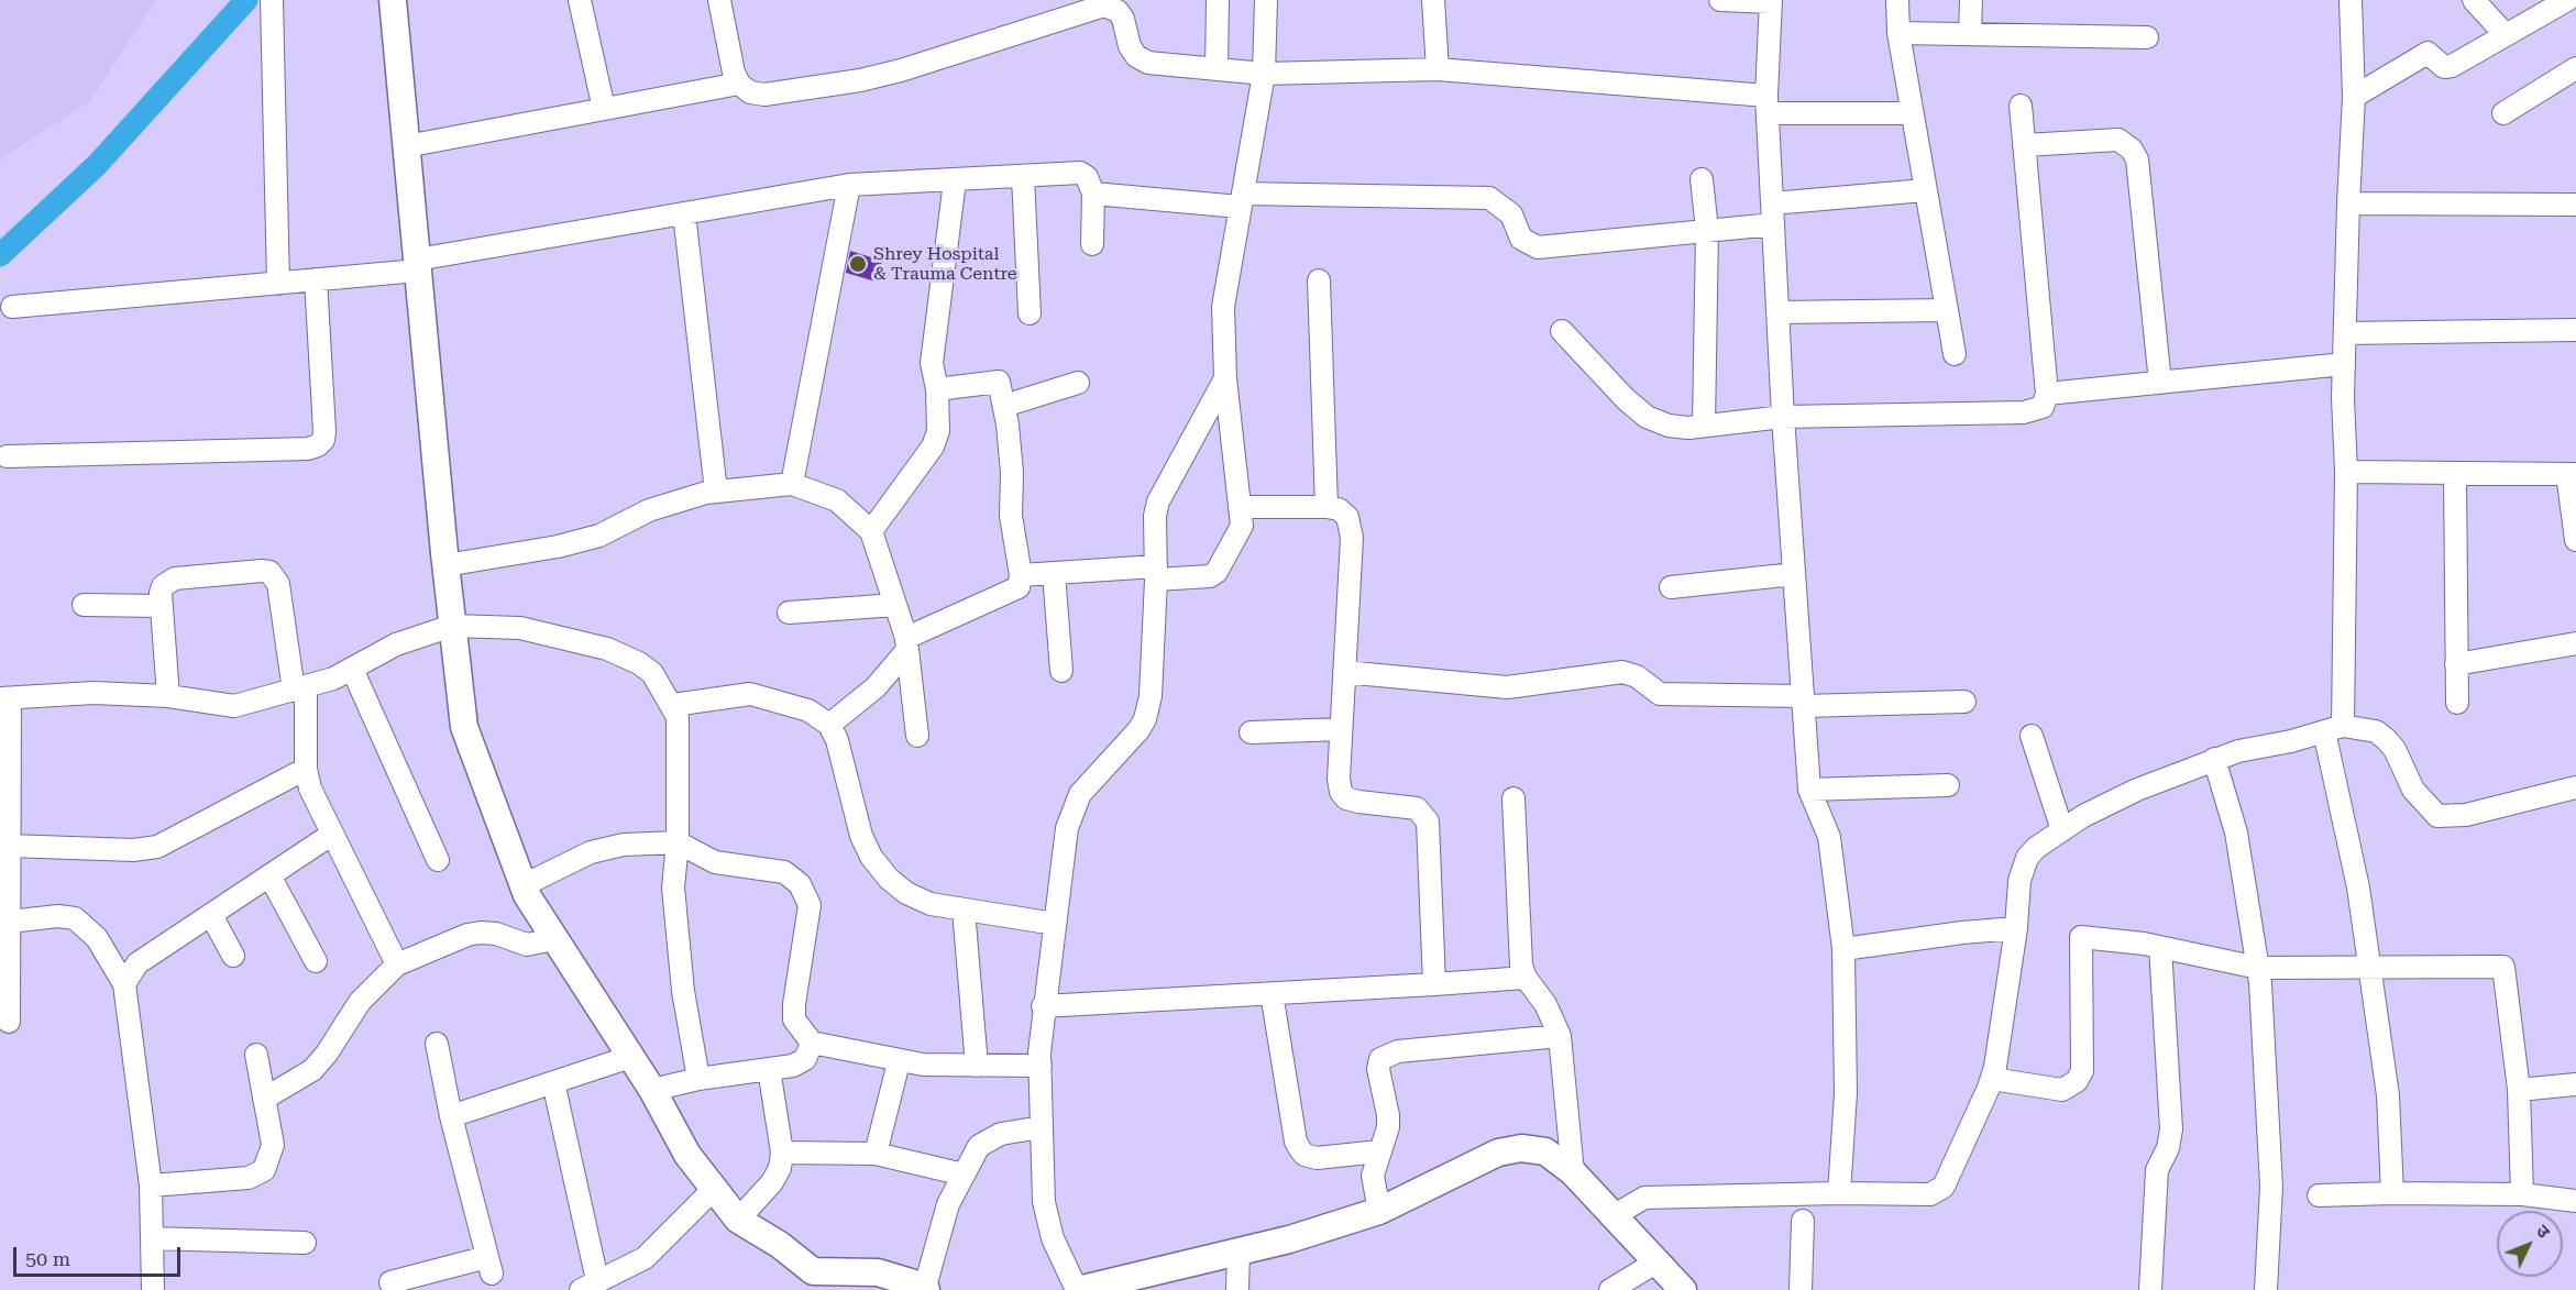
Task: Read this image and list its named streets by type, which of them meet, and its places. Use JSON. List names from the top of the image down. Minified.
{"places":["Shrey Hospital & Trauma Centre"],"scale_bar":"50 m","north":"top right"}
